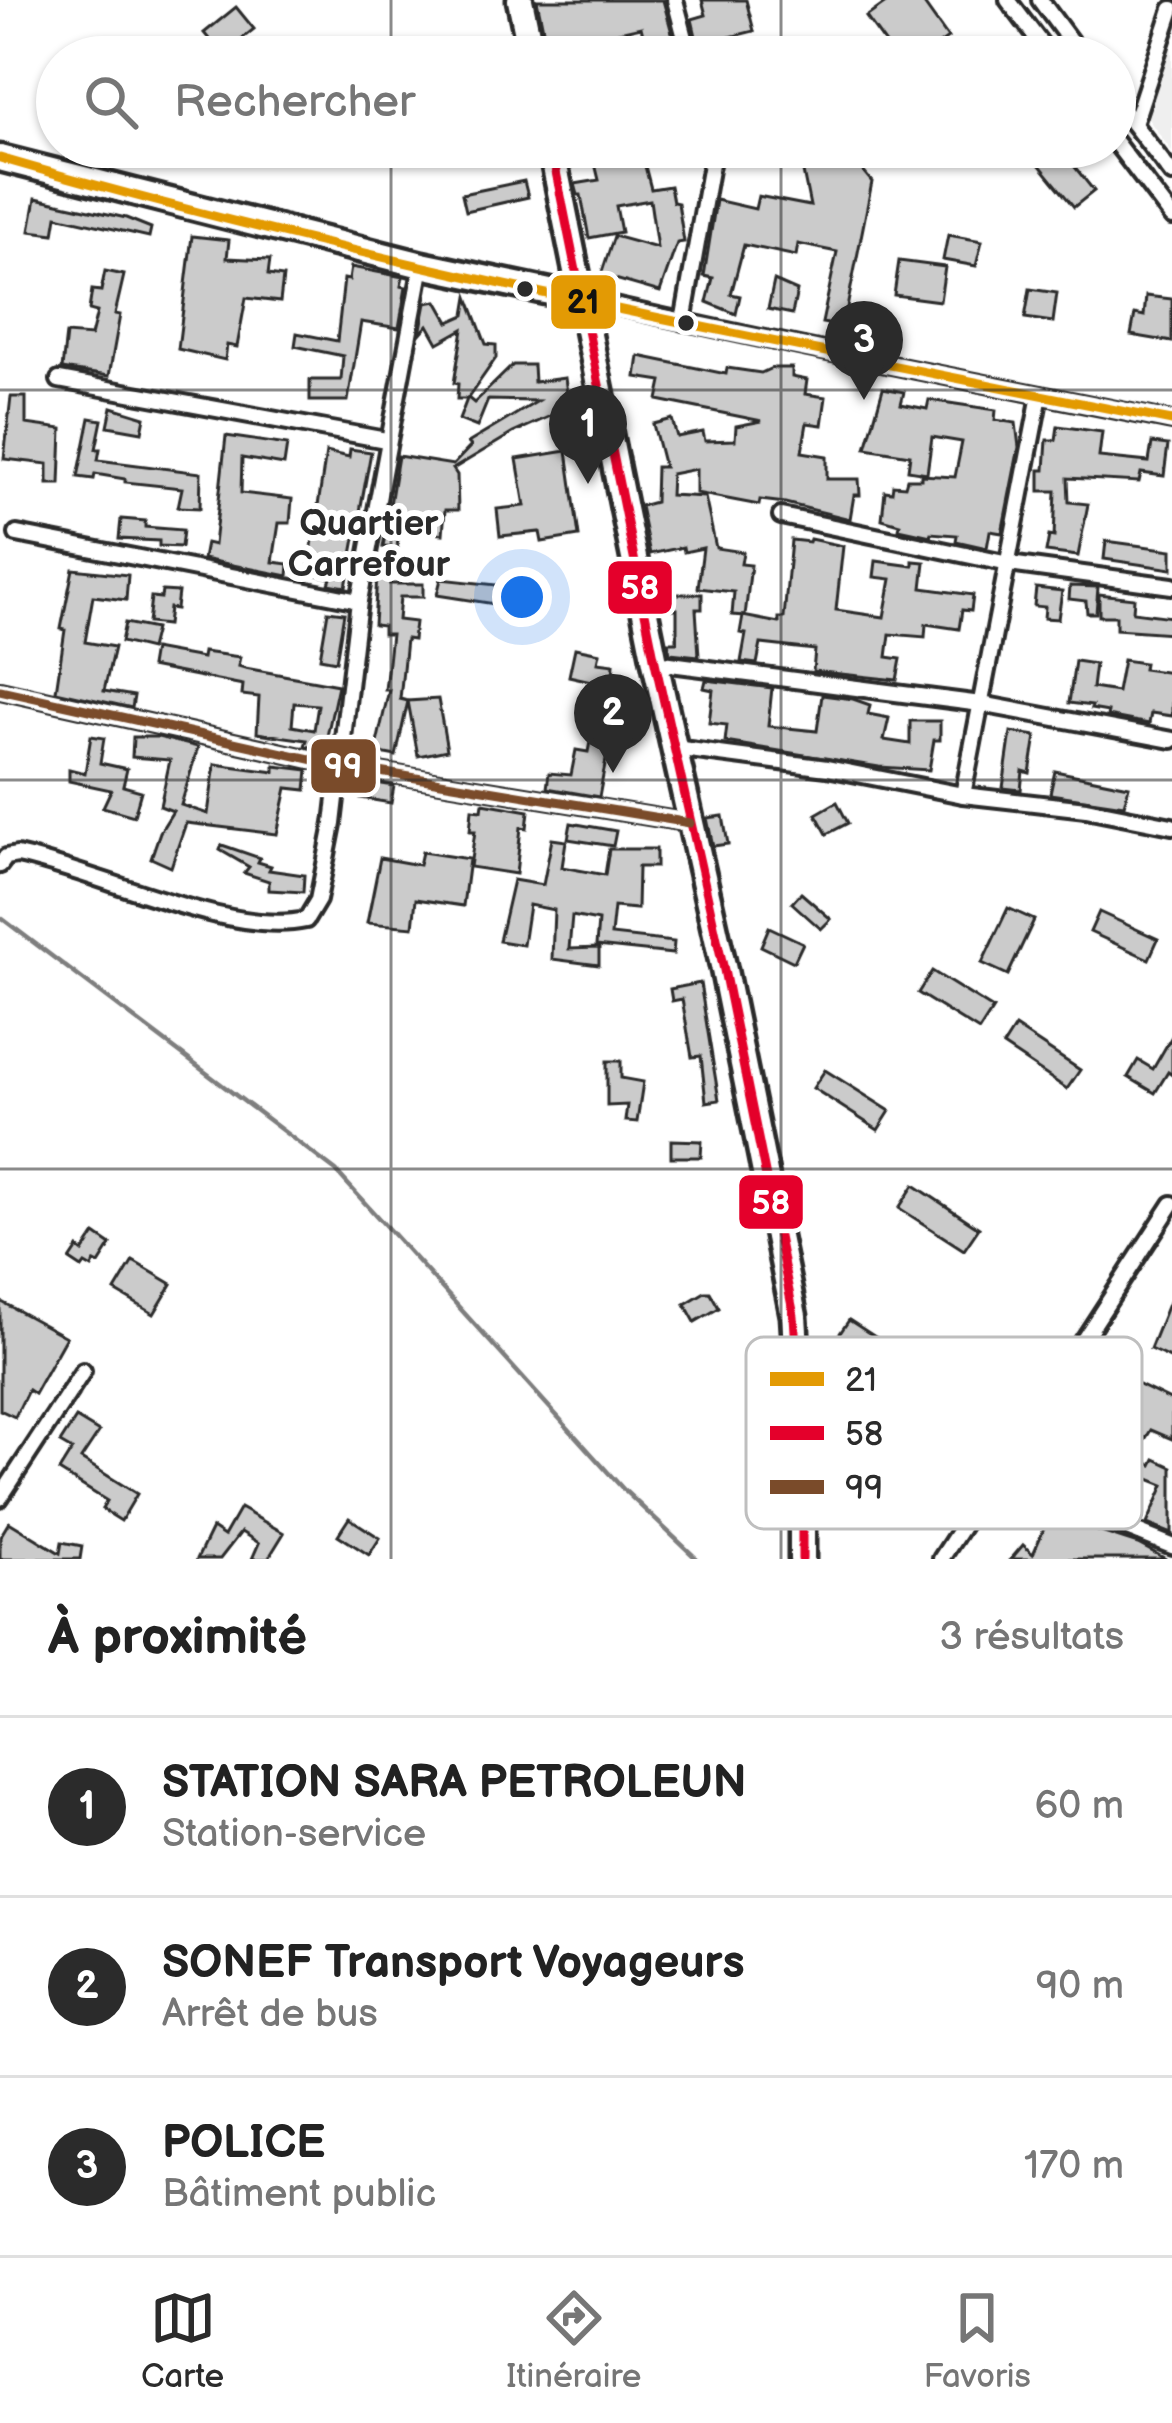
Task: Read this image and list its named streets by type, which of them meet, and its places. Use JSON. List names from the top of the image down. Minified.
{"districts":["Quartier Carrefour"],"lines":["transit line 21","transit line 58","transit line 99"],"legend":["21","58","99"],"page":{"search":"Rechercher","pins":["3","1","2"],"heading":["À proximité","3 résultats"],"list":[{"mark":"1","name":"STATION SARA PETROLEUN","note":"Station-service","value":"60 m"},{"mark":"2","name":"SONEF Transport Voyageurs","note":"Arrêt de bus","value":"90 m"},{"mark":"3","name":"POLICE","note":"Bâtiment public","value":"170 m"}],"nav":["Carte","Itinéraire","Favoris"]}}
